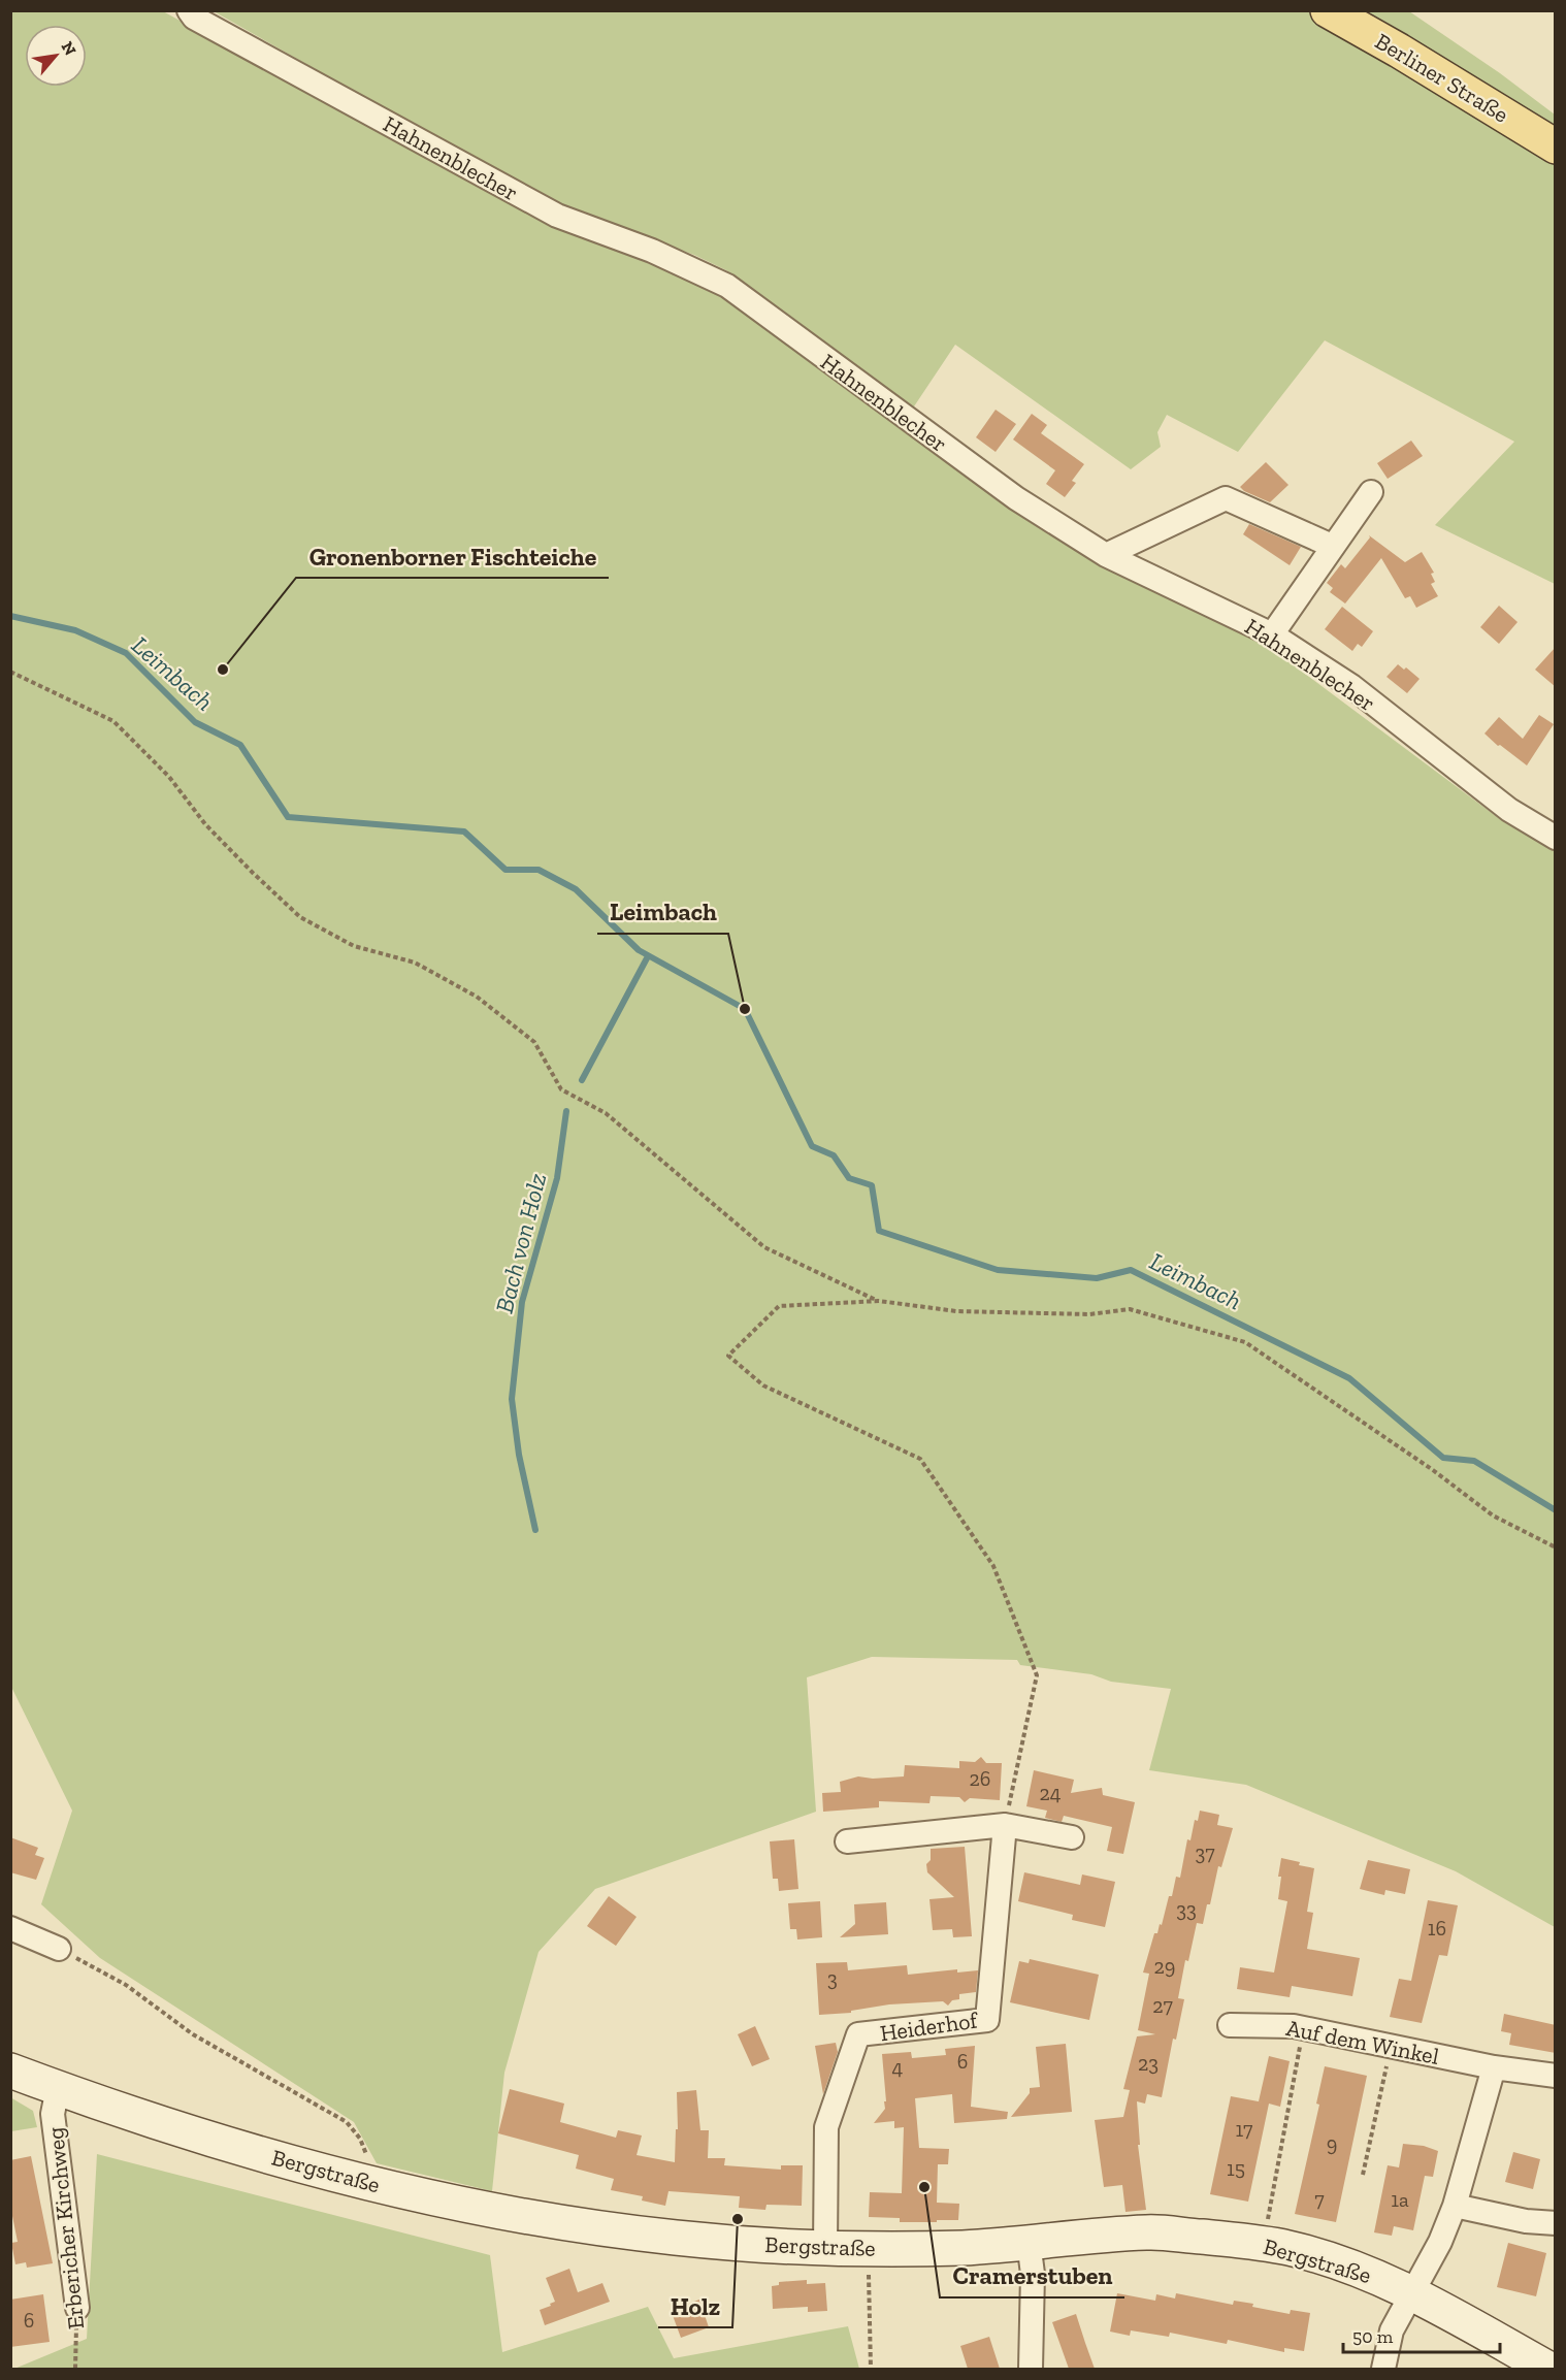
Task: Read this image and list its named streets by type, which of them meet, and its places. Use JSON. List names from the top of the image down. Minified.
{"streets":{"main road":["Berliner Straße"],"street":["Hahnenblecher","Heiderhof","Auf dem Winkel","Bergstraße","Erbericher Kirchweg"]},"crossings":[["Heiderhof","Bergstraße"],["Bergstraße","Erbericher Kirchweg"]],"water":["Leimbach","Bach von Holz"],"places":["Gronenborner Fischteiche","Leimbach","Cramerstuben","Holz"],"house_numbers":["26","24","37","33","16","29","3","27","6","23","4","17","9","15","7","1a","6"],"scale_bar":"50 m","north":"top right"}
